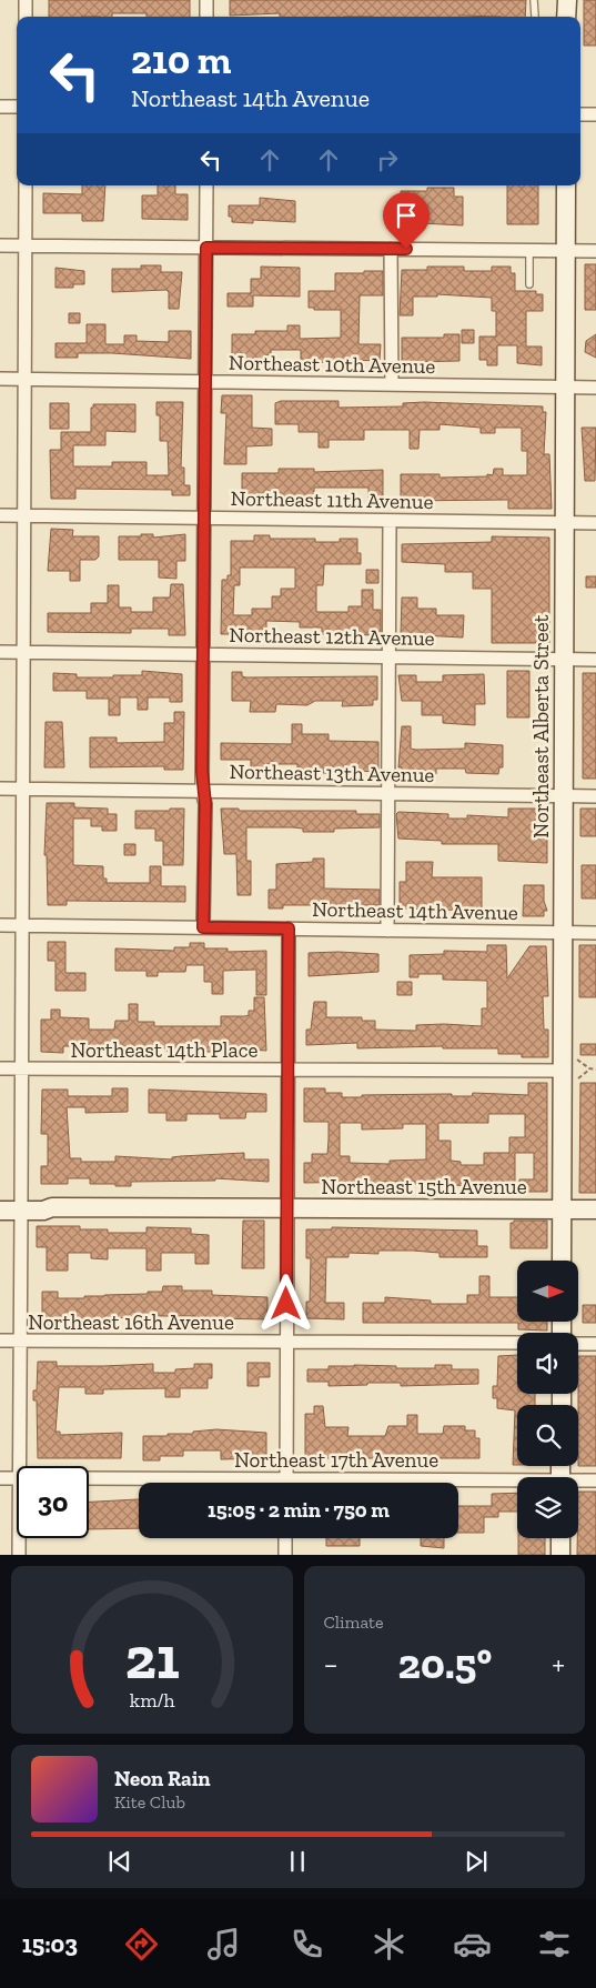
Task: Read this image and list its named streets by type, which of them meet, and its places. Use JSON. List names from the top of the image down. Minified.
{"streets":{"street":["Northeast 10th Avenue","Northeast 11th Avenue","Northeast 12th Avenue","Northeast Alberta Street","Northeast 13th Avenue","Northeast 14th Avenue","Northeast 14th Place","Northeast 15th Avenue","Northeast 16th Avenue","Northeast 17th Avenue"]},"crossings":[["Northeast 10th Avenue","Northeast Alberta Street"],["Northeast 11th Avenue","Northeast Alberta Street"],["Northeast 12th Avenue","Northeast Alberta Street"],["Northeast Alberta Street","Northeast 13th Avenue"],["Northeast Alberta Street","Northeast 14th Avenue"],["Northeast Alberta Street","Northeast 14th Place"],["Northeast Alberta Street","Northeast 15th Avenue"]],"north":"right","page":{"turn":["210 m","Northeast 14th Avenue"],"limit":"30","trip":"15:05 · 2 min · 750 m","tile":"Climate","heat":["−","20.5°","+"],"song":["Neon Rain","Kite Club"],"tabs":"15:03","gauge":["21","km/h"]}}
